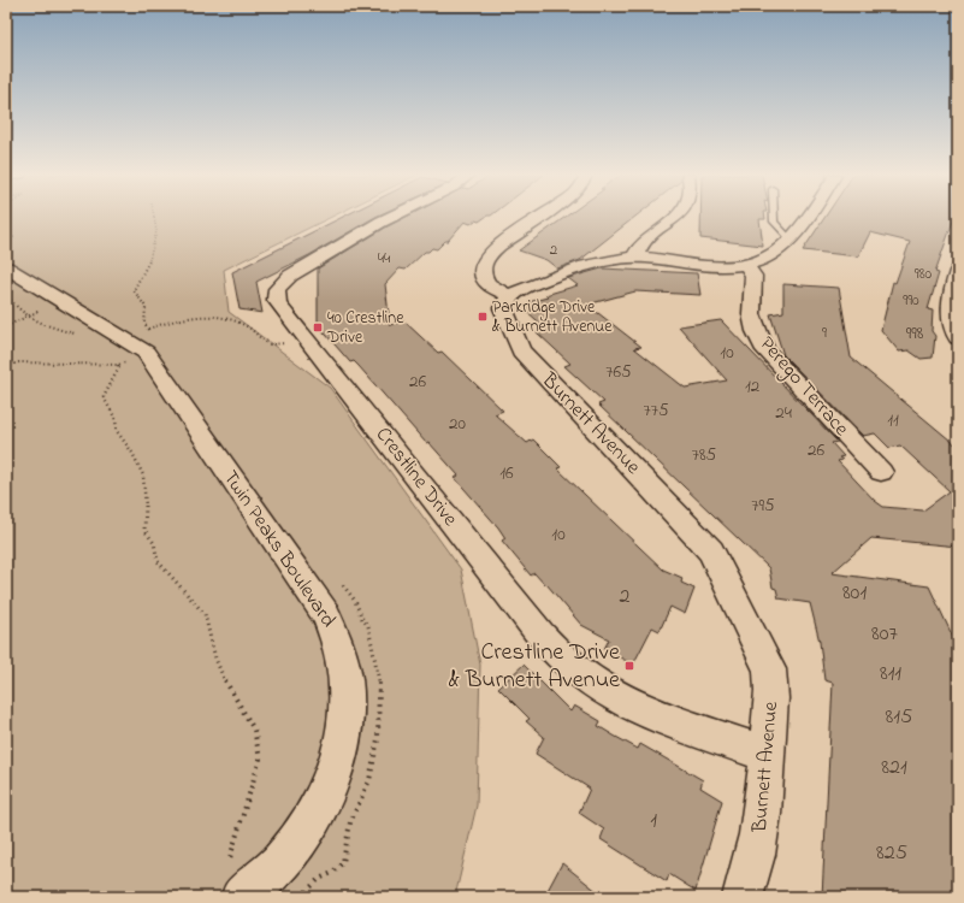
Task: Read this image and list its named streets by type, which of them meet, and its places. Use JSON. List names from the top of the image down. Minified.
{"streets":{"street":["Perego Terrace","Burnett Avenue","Crestline Drive","Twin Peaks Boulevard"]},"crossings":[["Burnett Avenue","Crestline Drive"]],"places":{"transit":["Parkridge Drive & Burnett Avenue","40 Crestline Drive","Crestline Drive & Burnett Avenue"]},"house_numbers":["2","44","980","990","9","998","10","765","26","12","775","24","11","20","26","785","16","795","10","801","2","807","811","815","821","1","825"]}
